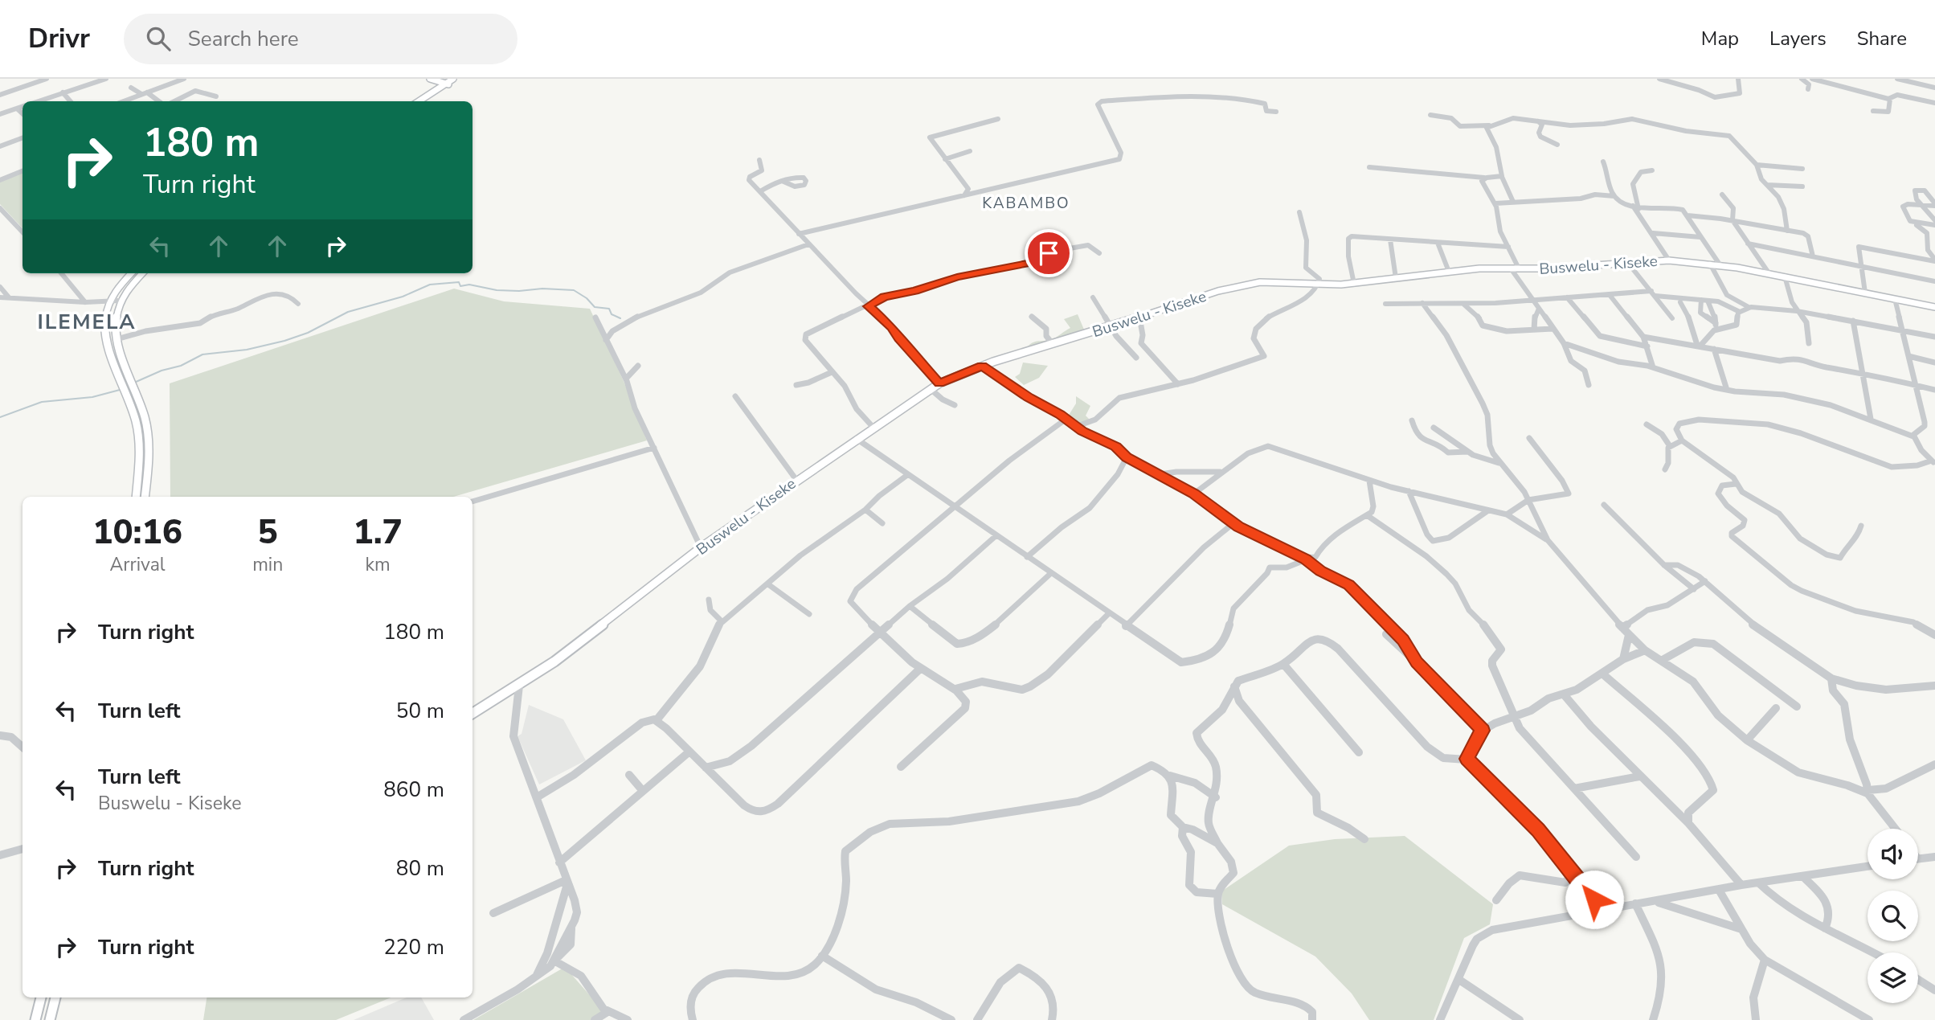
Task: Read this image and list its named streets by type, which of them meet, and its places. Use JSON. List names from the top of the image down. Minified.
{"streets":{"main road":["Buswelu - Kiseke"]},"districts":["KABAMBO","ILEMELA"],"page":{"header":"Drivr","search":"Search here","nav":["Map","Layers","Share"],"turn":["180 m","Turn right"],"eta":["10:16","Arrival","5","min","1.7","km"],"list":[{"name":"Turn right","value":"180 m"},{"name":"Turn left","value":"50 m"},{"name":"Turn left","note":"Buswelu - Kiseke","value":"860 m"},{"name":"Turn right","value":"80 m"},{"name":"Turn right","value":"220 m"}]}}
